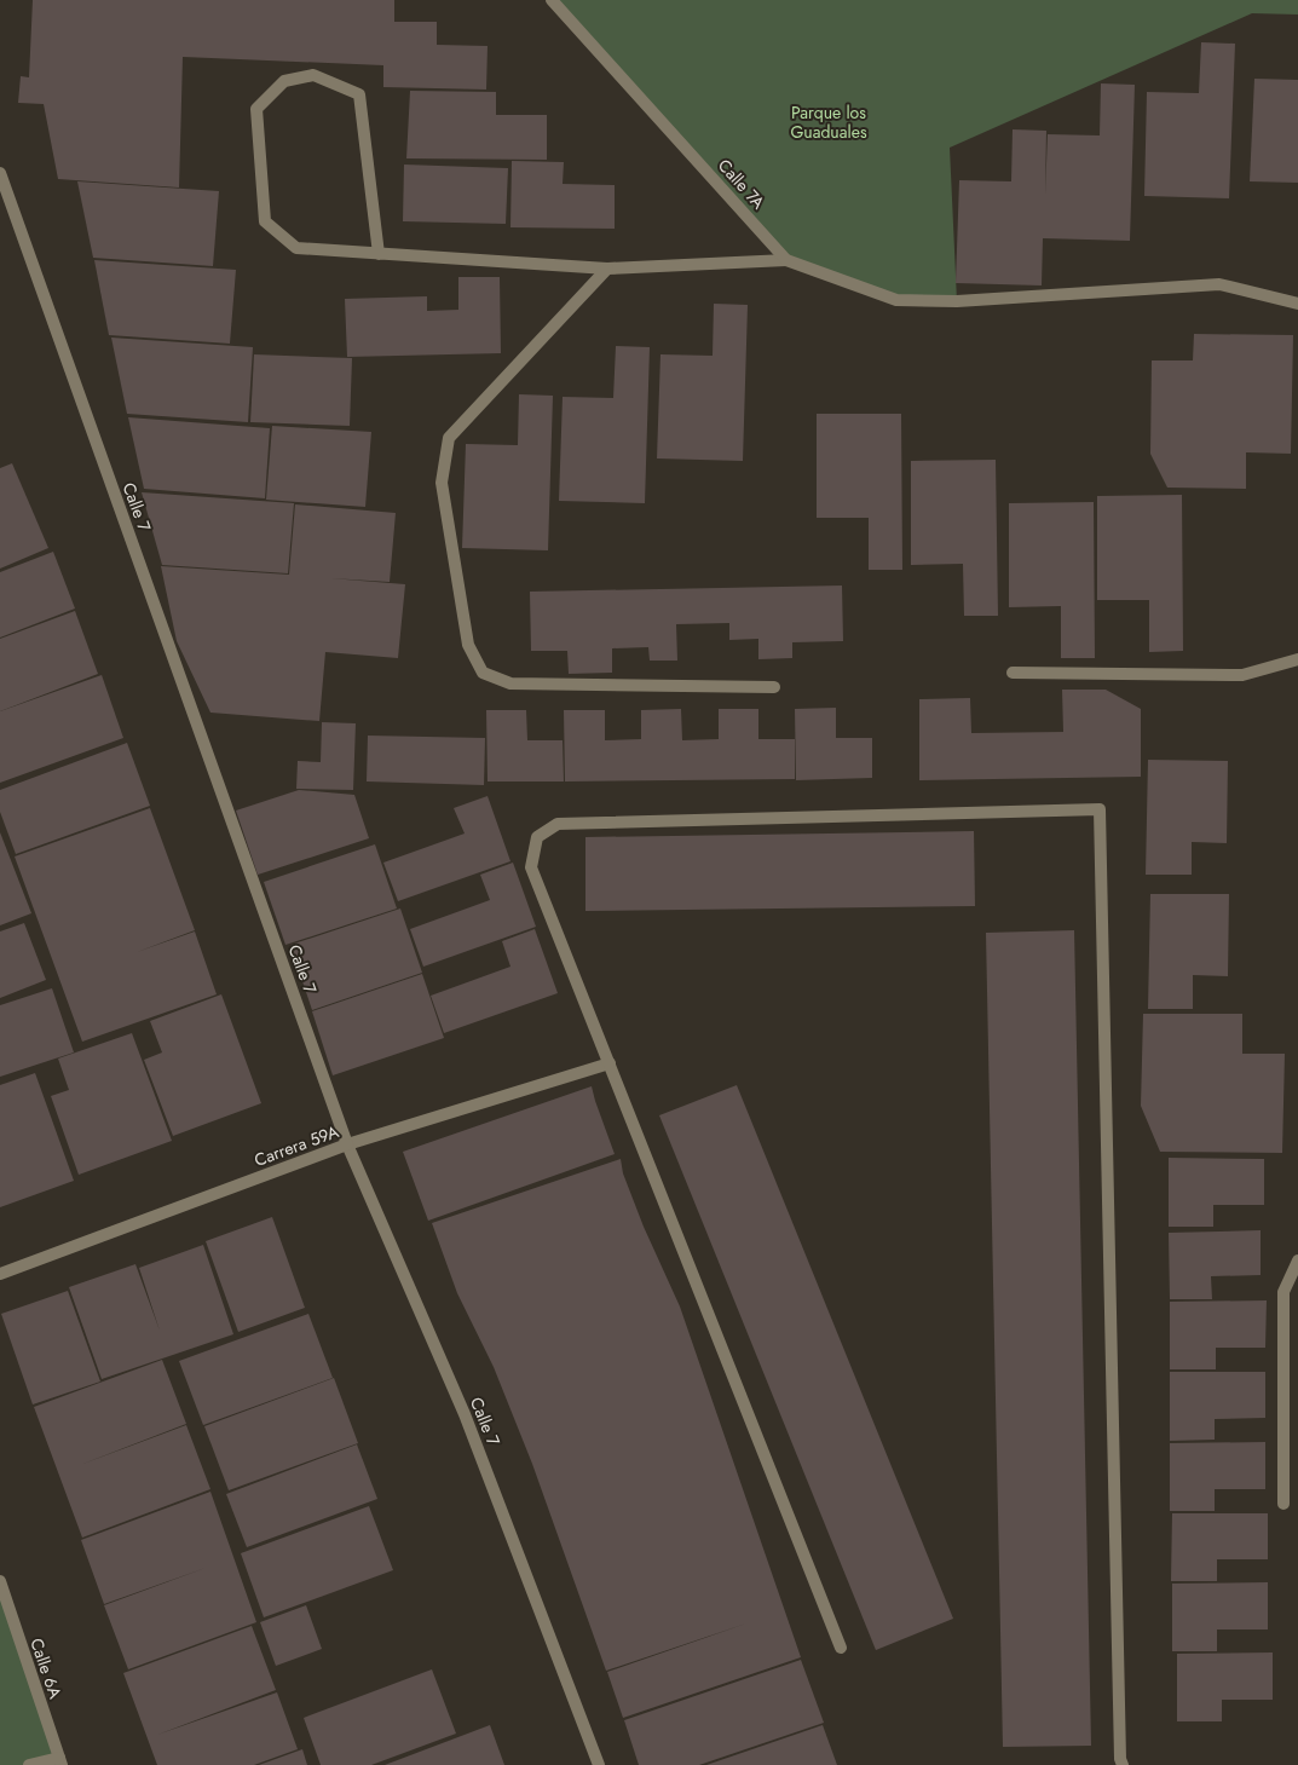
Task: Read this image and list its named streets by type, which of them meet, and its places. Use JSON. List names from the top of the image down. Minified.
{"streets":{"street":["Calle 7A","Calle 7","Carrera 59A","Calle 6A"]},"crossings":[["Calle 7","Carrera 59A"]],"parks":["Parque los Guaduales"]}
